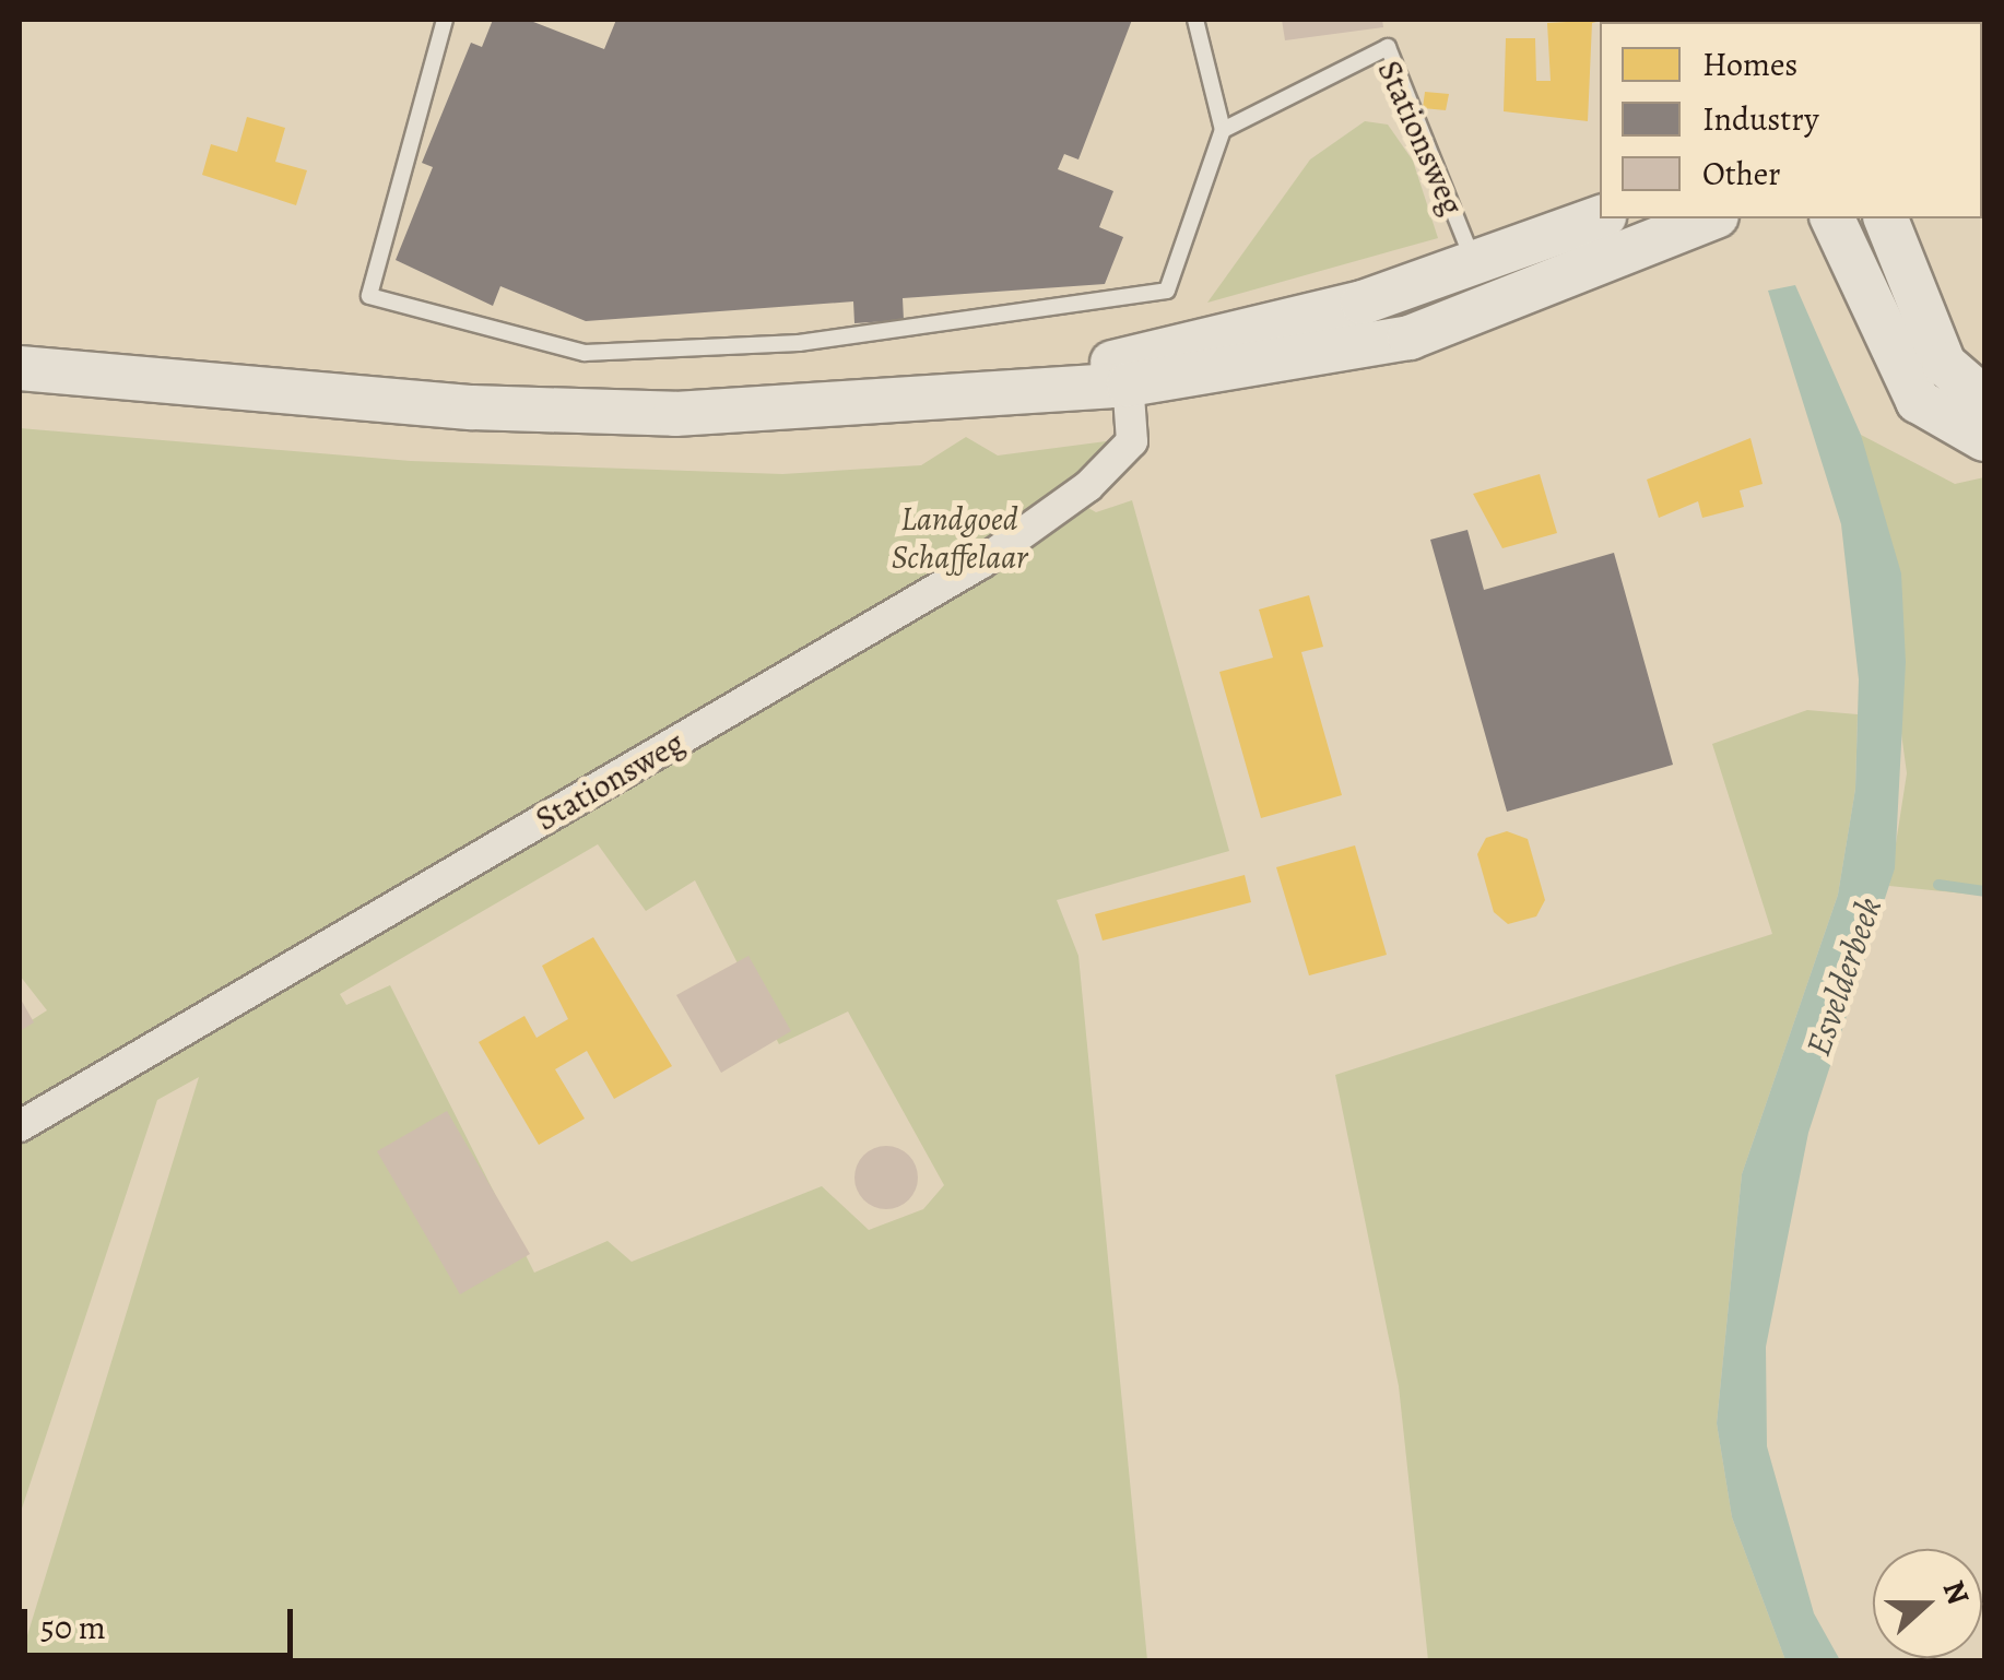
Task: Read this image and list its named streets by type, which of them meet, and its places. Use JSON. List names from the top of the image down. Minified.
{"streets":{"street":["Stationsweg"]},"water":["Esvelderbeek"],"parks":["Landgoed Schaffelaar"],"legend":["Homes","Industry","Other"],"scale_bar":"50 m","north":"right"}
